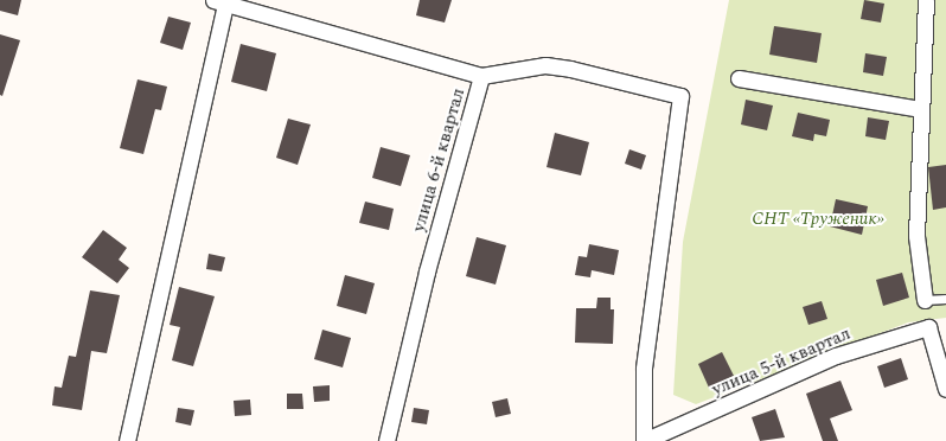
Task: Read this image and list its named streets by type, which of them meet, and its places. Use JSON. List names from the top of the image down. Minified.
{"streets":{"street":["улица 6-й квартал","улица 5-й квартал"]},"parks":["СНТ «Труженик»"]}
